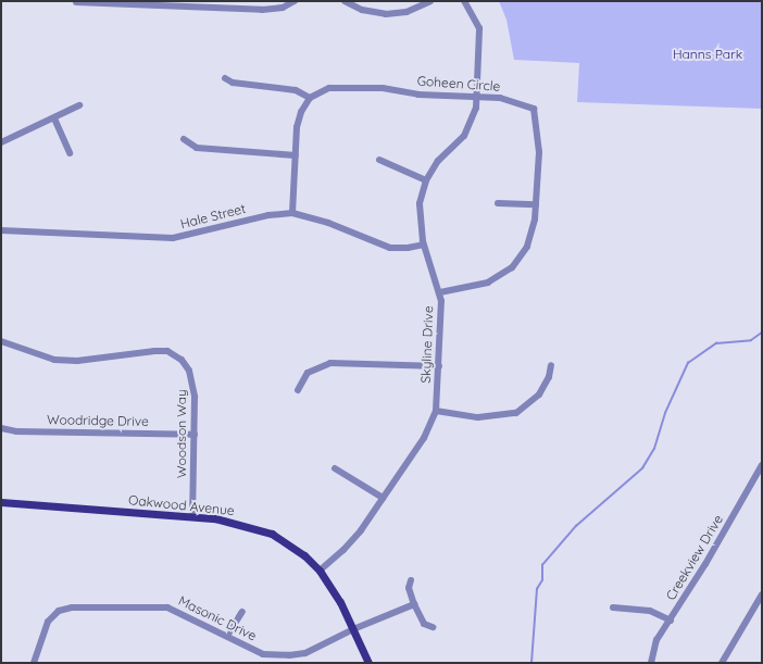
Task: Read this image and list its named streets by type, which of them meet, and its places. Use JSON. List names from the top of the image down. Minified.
{"streets":{"main road":["Oakwood Avenue"],"street":["Goheen Circle","Hale Street","Skyline Drive","Woodridge Drive","Woodson Way","Creekview Drive","Masonic Drive"]},"crossings":[["Goheen Circle","Skyline Drive"],["Hale Street","Skyline Drive"],["Skyline Drive","Oakwood Avenue"],["Woodridge Drive","Woodson Way"],["Woodson Way","Oakwood Avenue"],["Oakwood Avenue","Masonic Drive"]],"parks":["Hanns Park"]}
